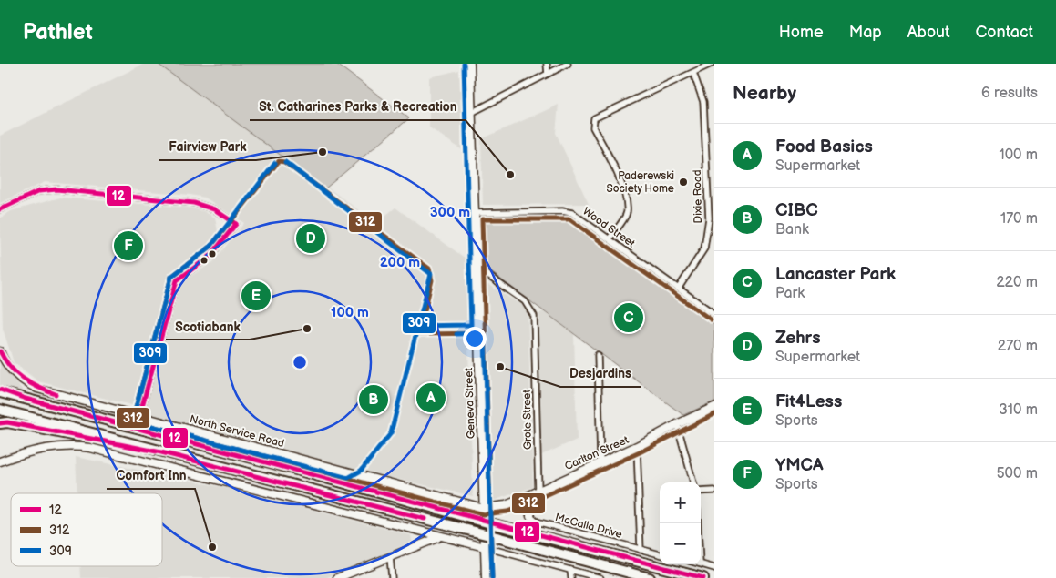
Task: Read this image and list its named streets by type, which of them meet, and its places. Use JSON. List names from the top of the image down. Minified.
{"streets":{"street":["Dixie Road","Wood Street","Geneva Street","Grote Street","North Service Road","Carlton Street","McCalla Drive"]},"crossings":[["Dixie Road","Wood Street"],["Wood Street","Geneva Street"],["Geneva Street","Grote Street"],["Geneva Street","North Service Road"],["Geneva Street","Carlton Street"],["Grote Street","Carlton Street"],["North Service Road","Carlton Street"]],"places":["Fairview Park","St. Catharines Parks & Recreation","Paderewski Society Home","Scotiabank","Desjardins","Comfort Inn"],"lines":["transit line 309","transit line 312","transit line 12"],"legend":["12","312","309"],"page":{"header":"Pathlet","nav":["Home","Map","About","Contact"],"heading":["Nearby","6 results"],"list":[{"mark":"A","name":"Food Basics","note":"Supermarket","value":"100 m"},{"mark":"B","name":"CIBC","note":"Bank","value":"170 m"},{"mark":"C","name":"Lancaster Park","note":"Park","value":"220 m"},{"mark":"D","name":"Zehrs","note":"Supermarket","value":"270 m"},{"mark":"E","name":"Fit4Less","note":"Sports","value":"310 m"},{"mark":"F","name":"YMCA","note":"Sports","value":"500 m"}],"pins":["D","F","E","C","A","B"],"map_buttons":["+","−"]},"rings":["300 m","200 m","100 m"]}
